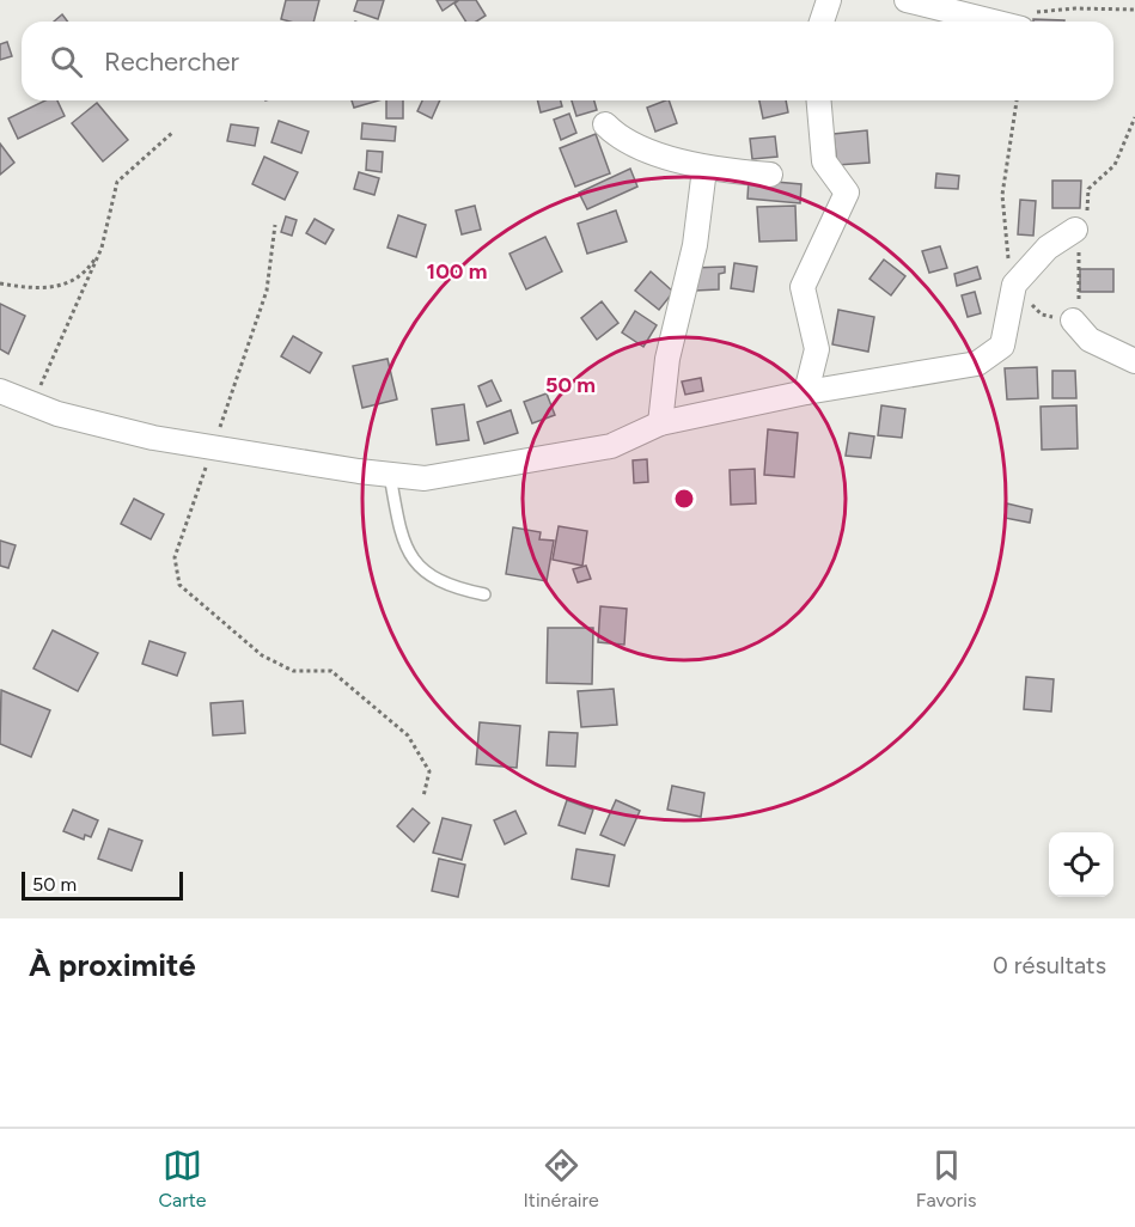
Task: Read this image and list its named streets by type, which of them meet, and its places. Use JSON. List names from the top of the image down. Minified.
{"scale_bar":"50 m","page":{"search":"Rechercher","scale":"50 m","heading":["À proximité","0 résultats"],"nav":["Carte","Itinéraire","Favoris"]},"rings":["100 m","50 m"]}
